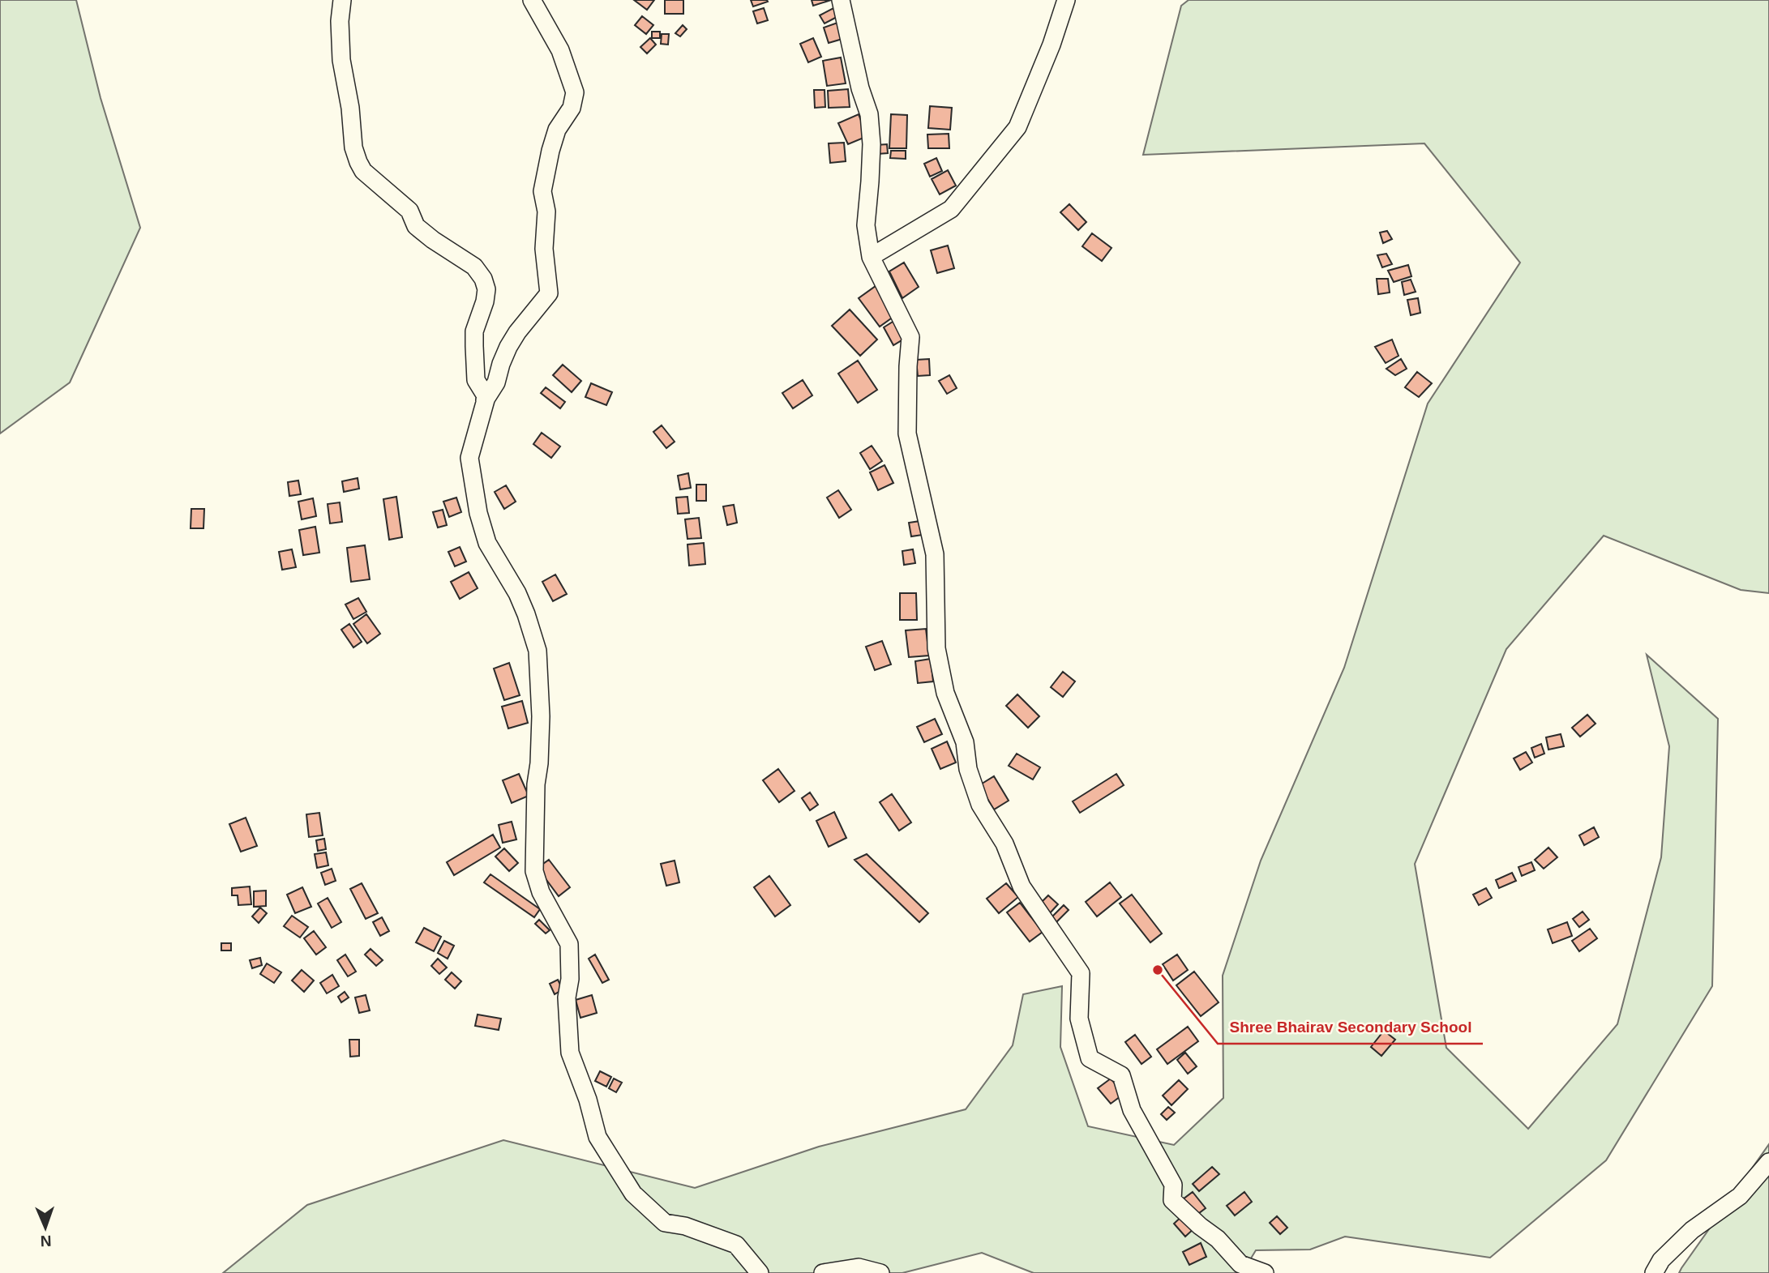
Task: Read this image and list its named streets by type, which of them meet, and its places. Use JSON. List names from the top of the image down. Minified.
{"places":["Shree Bhairav Secondary School"],"north":"bottom"}
